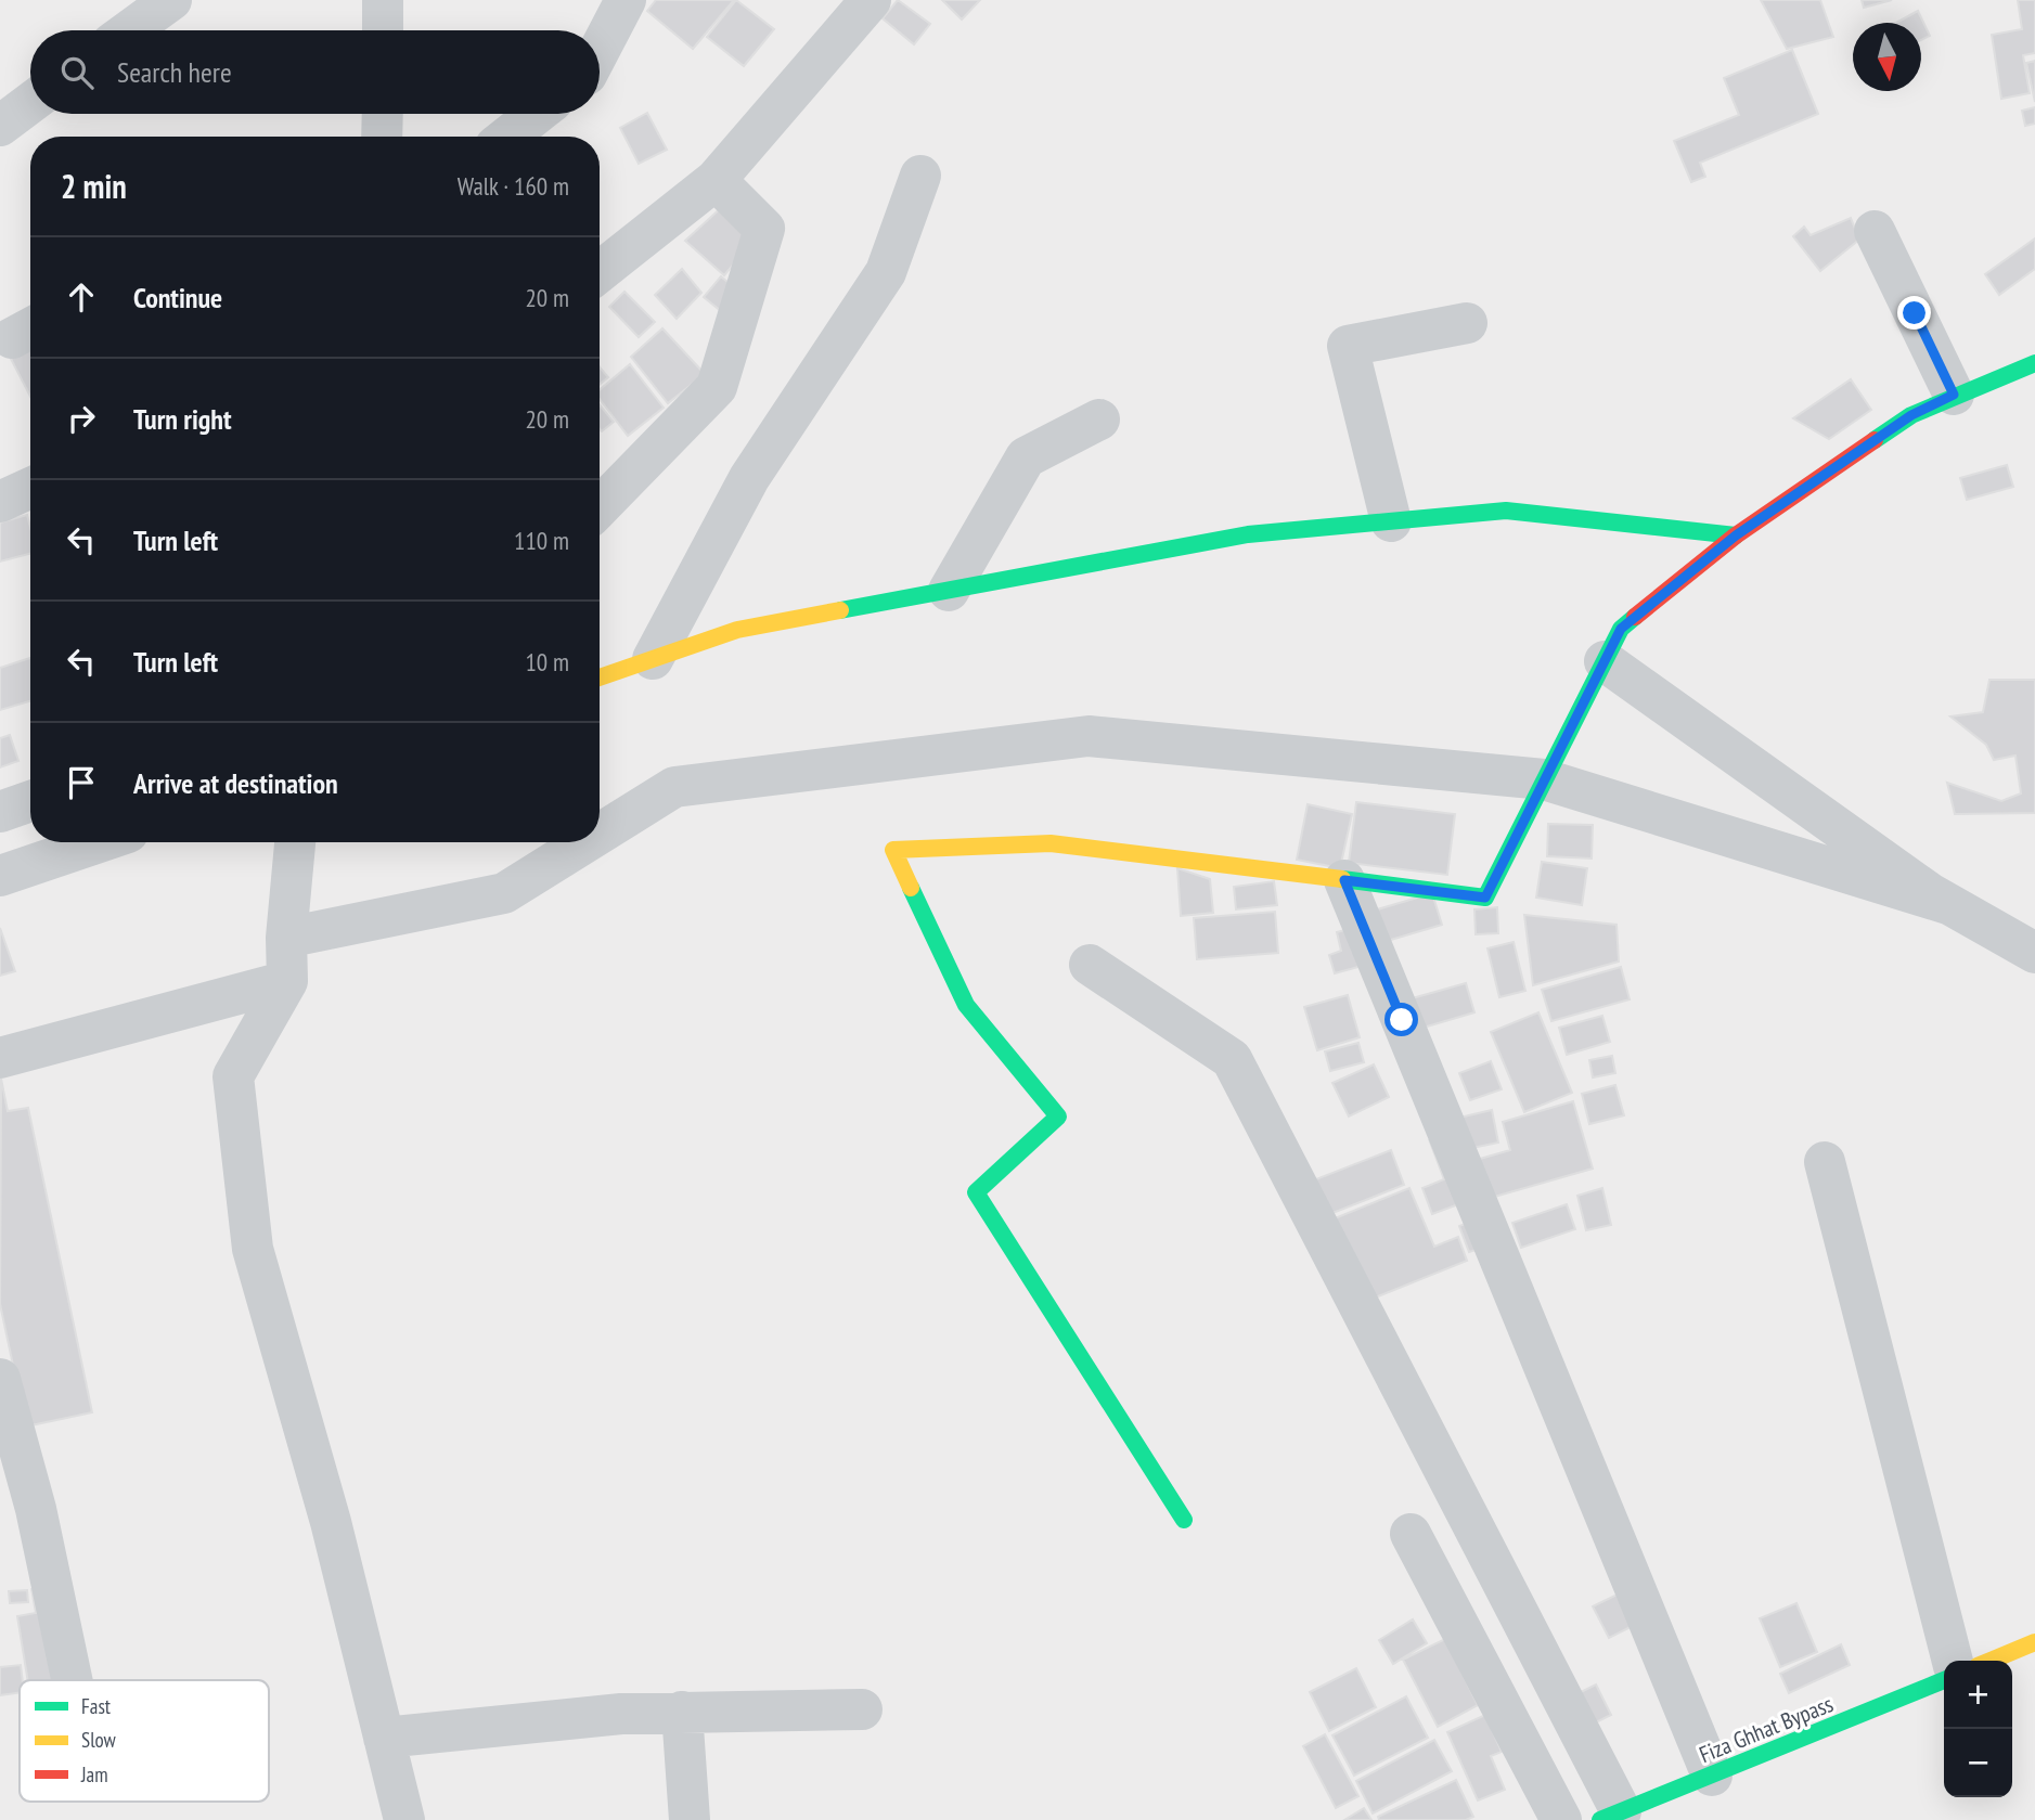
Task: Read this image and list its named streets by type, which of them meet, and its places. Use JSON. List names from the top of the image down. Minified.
{"streets":{"main road":["Fiza Ghhat Bypass"]},"legend":["Fast","Slow","Jam"],"north":"bottom","page":{"search":"Search here","heading":["2 min","Walk · 160 m"],"list":[["Continue","20 m"],["Turn right","20 m"],["Turn left","110 m"],["Turn left","10 m"],"Arrive at destination"],"map_buttons":["+","−"]}}
